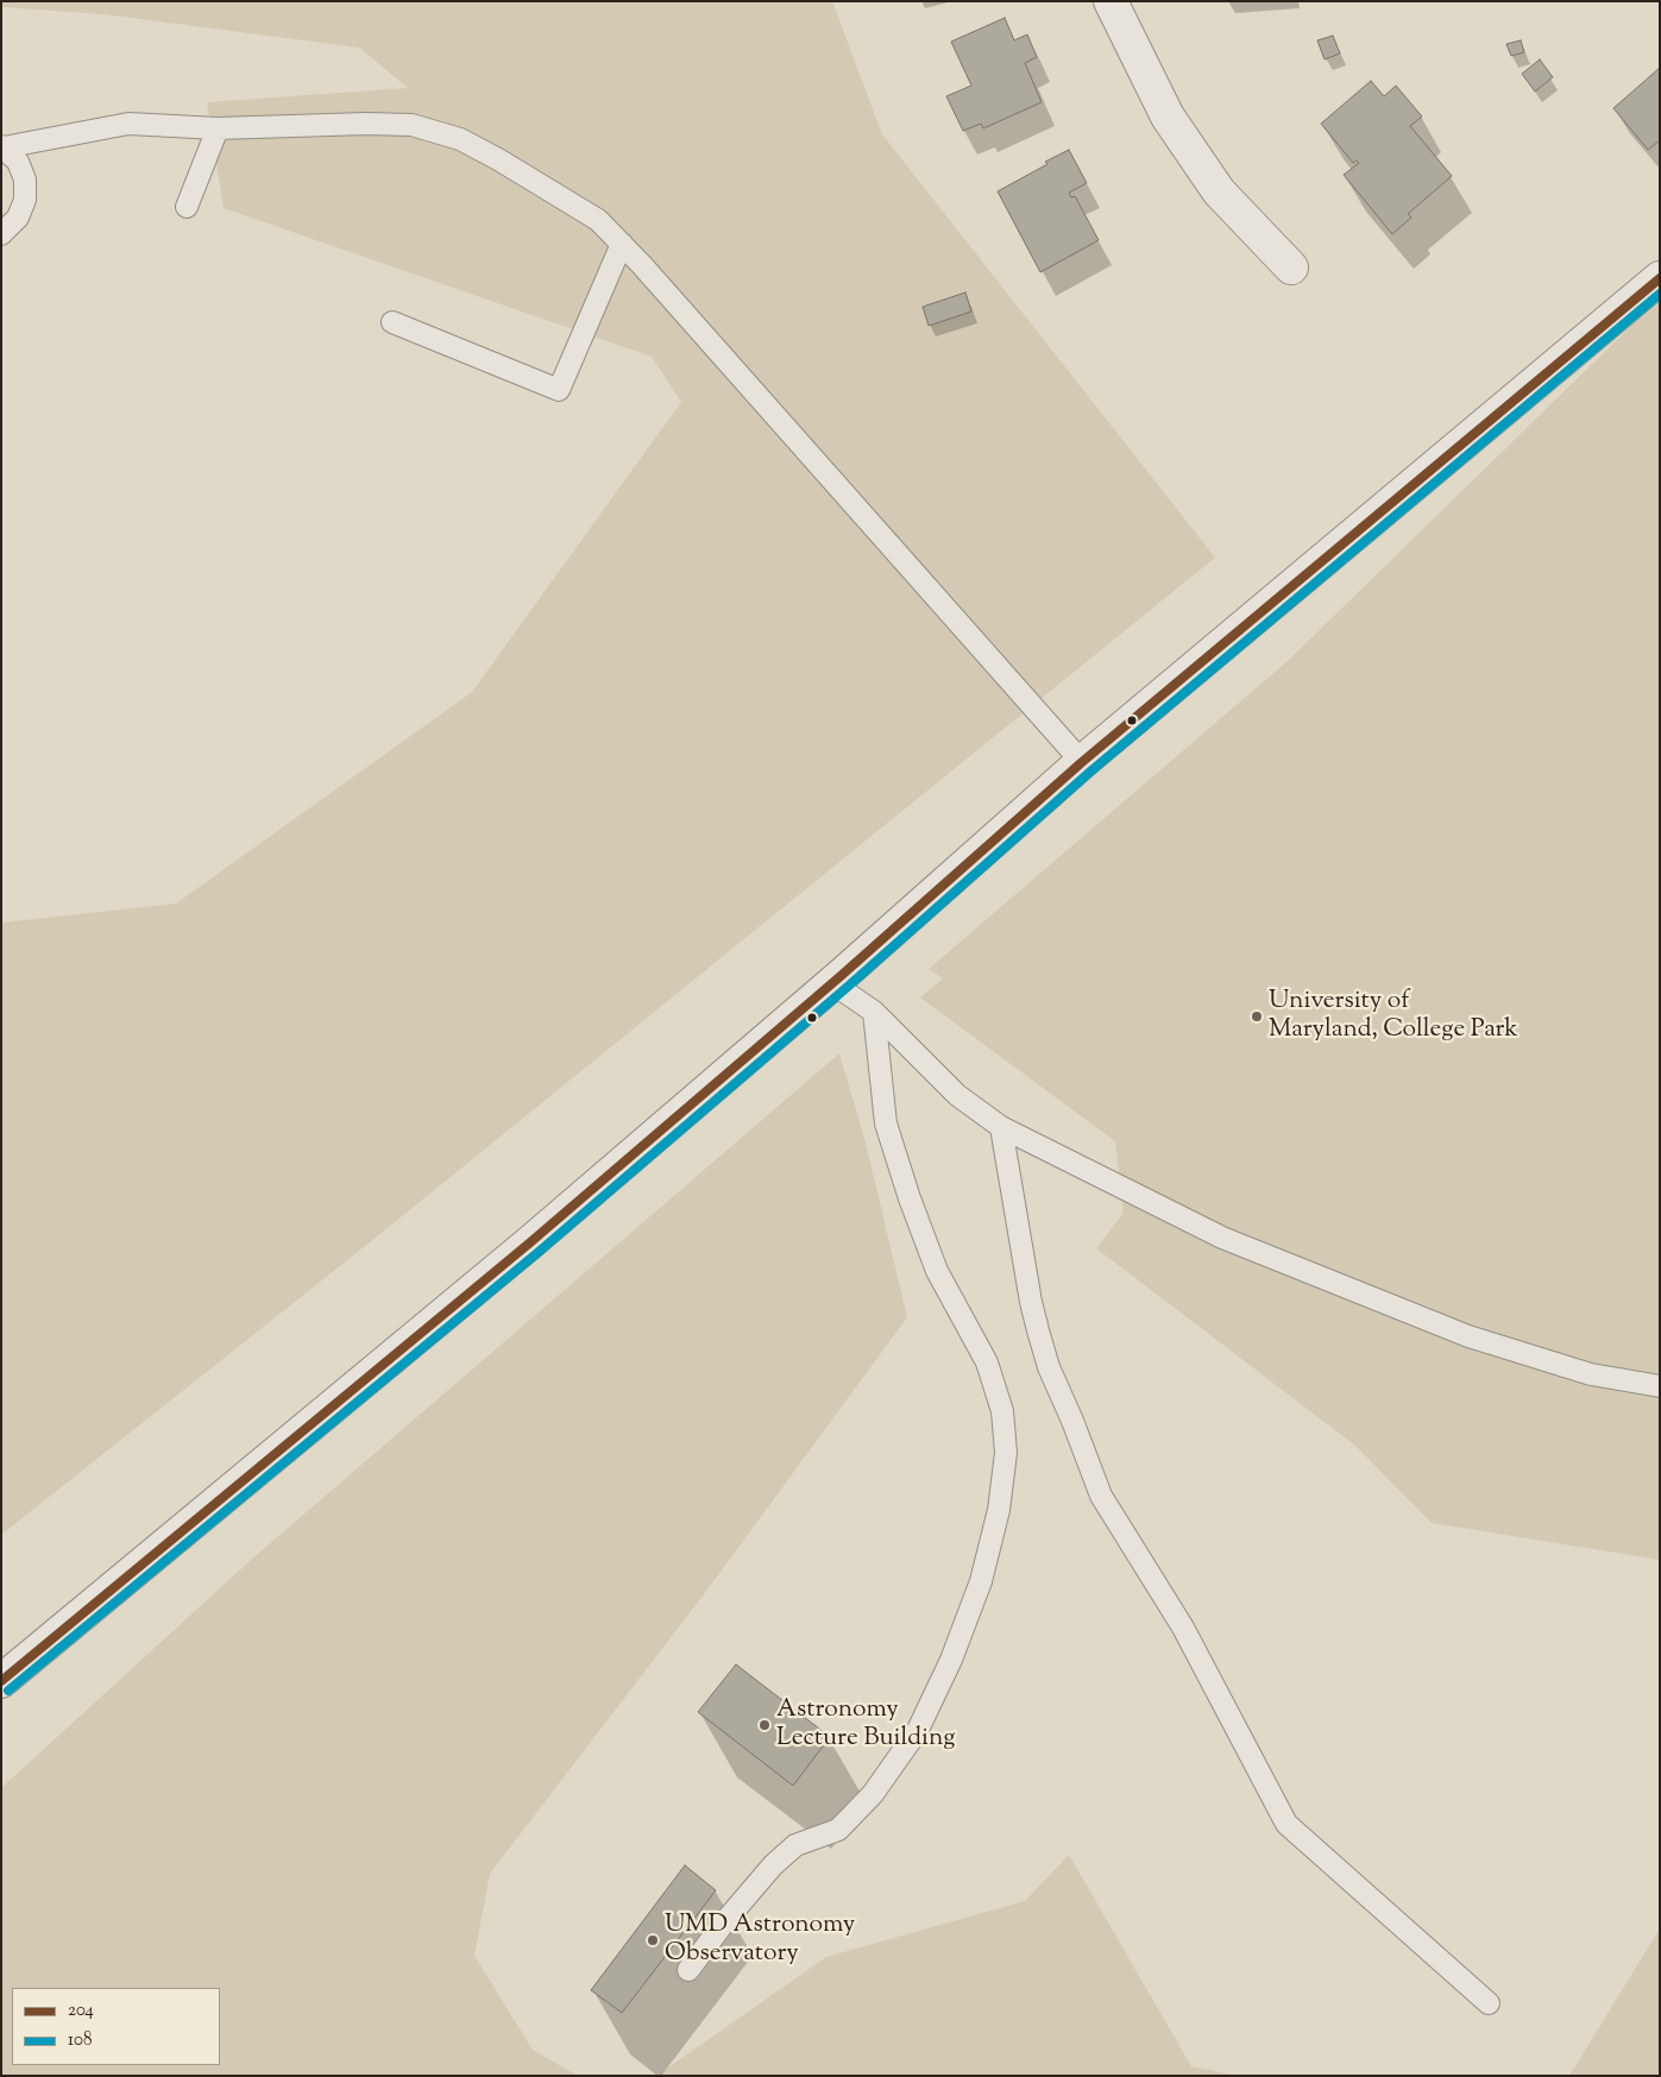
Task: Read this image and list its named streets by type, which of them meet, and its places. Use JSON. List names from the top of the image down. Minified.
{"places":["University of Maryland, College Park","Astronomy Lecture Building","UMD Astronomy Observatory"],"lines":["transit line 204","transit line 108"],"legend":["204","108"]}
